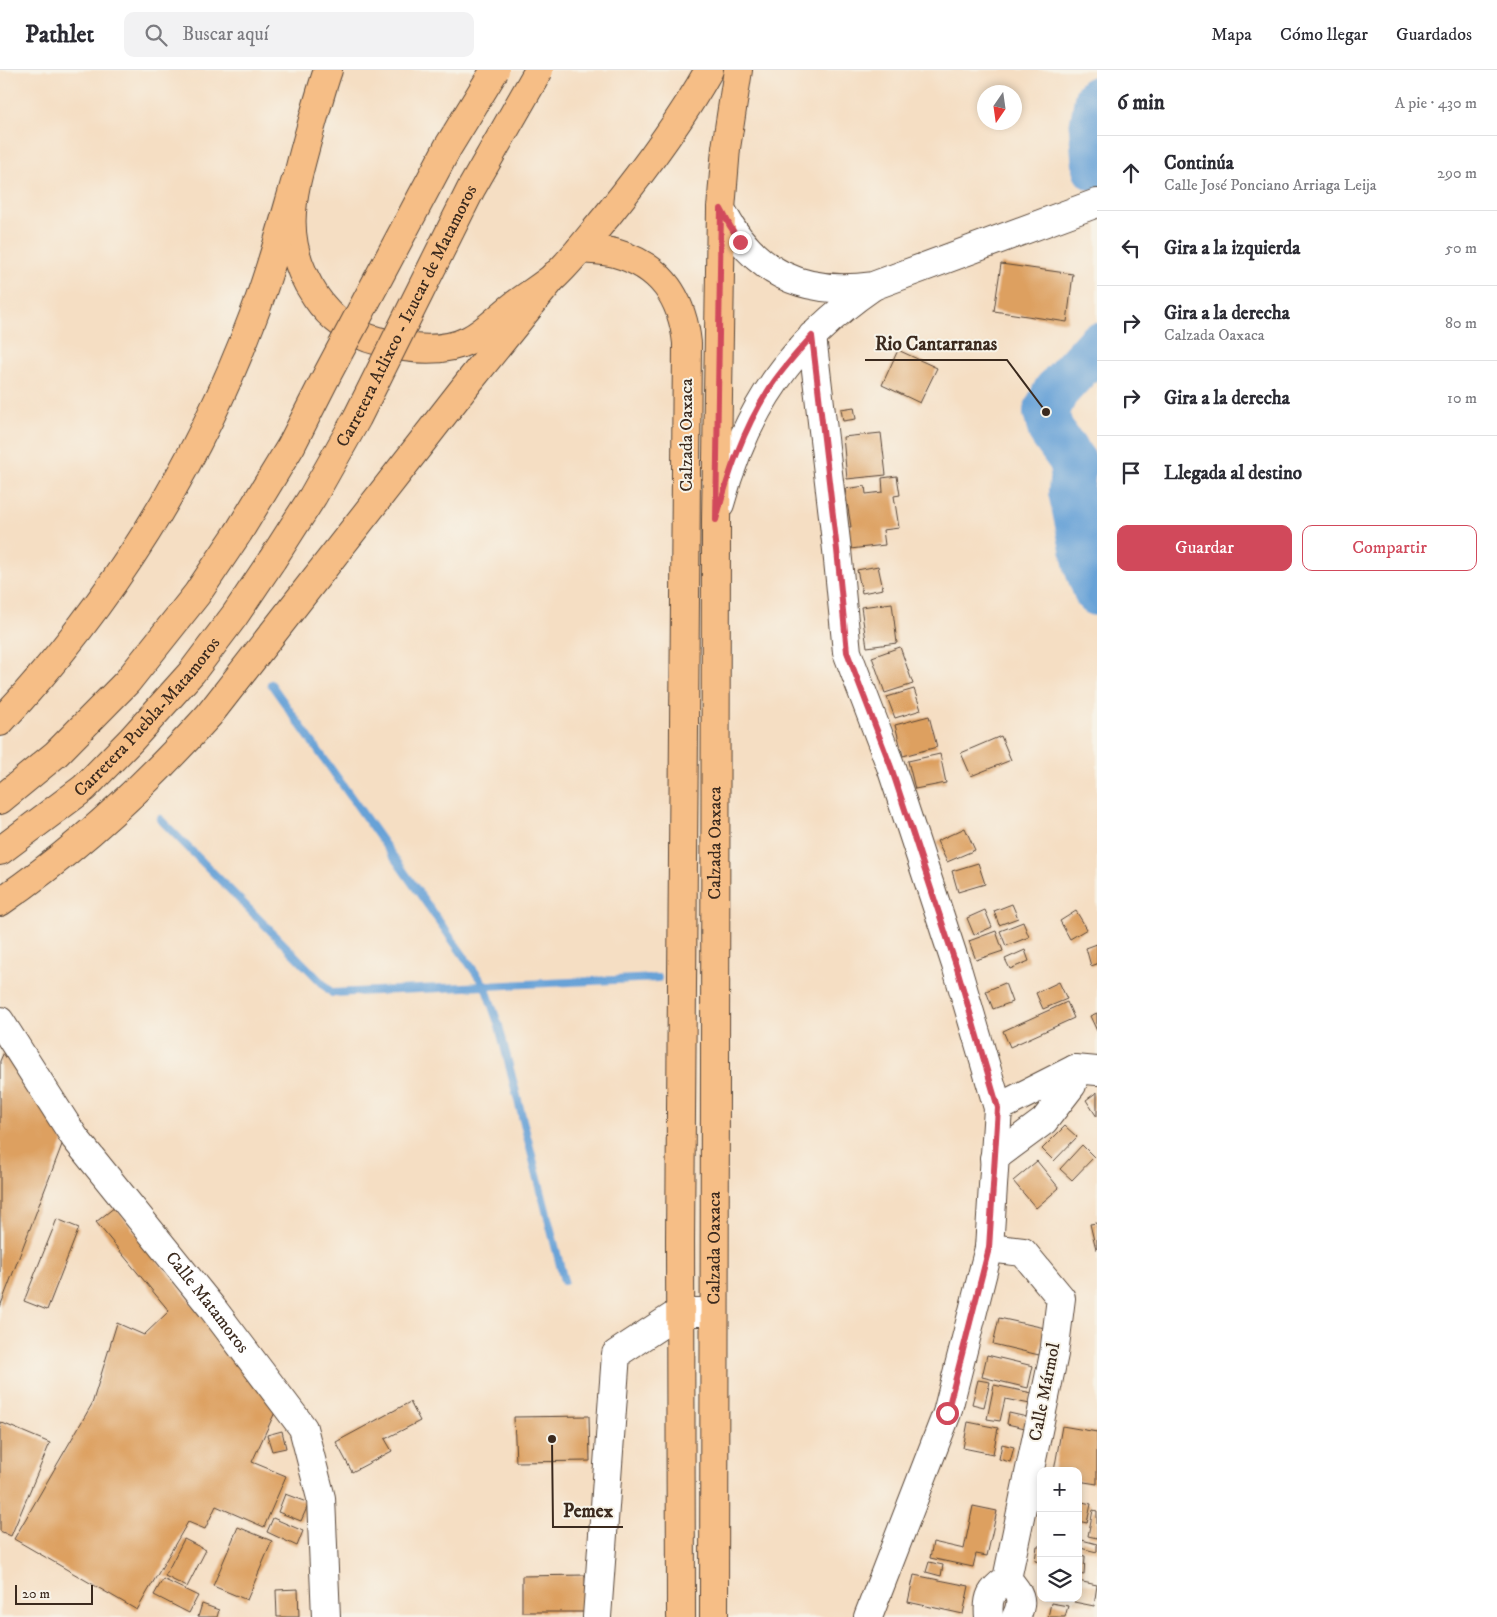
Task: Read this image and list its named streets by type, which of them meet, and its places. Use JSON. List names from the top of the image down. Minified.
{"streets":{"main road":["Carretera Atlixco - Izucar de Matamoros","Calzada Oaxaca","Carretera Puebla-Matamoros"],"street":["Calle Matamoros","Calle Mármol"]},"crossings":[["Carretera Atlixco - Izucar de Matamoros","Carretera Puebla-Matamoros"]],"places":["Rio Cantarranas","Pemex"],"scale_bar":"20 m","north":"bottom","page":{"header":"Pathlet","search":"Buscar aquí","nav":["Mapa","Cómo llegar","Guardados"],"heading":["6 min","A pie · 430 m"],"list":[["Continúa","Calle José Ponciano Arriaga Leija","290 m"],["Gira a la izquierda","50 m"],["Gira a la derecha","Calzada Oaxaca","80 m"],["Gira a la derecha","10 m"],"Llegada al destino"],"buttons":["Guardar","Compartir"],"map_buttons":["+","−"],"scale":"20 m"}}
